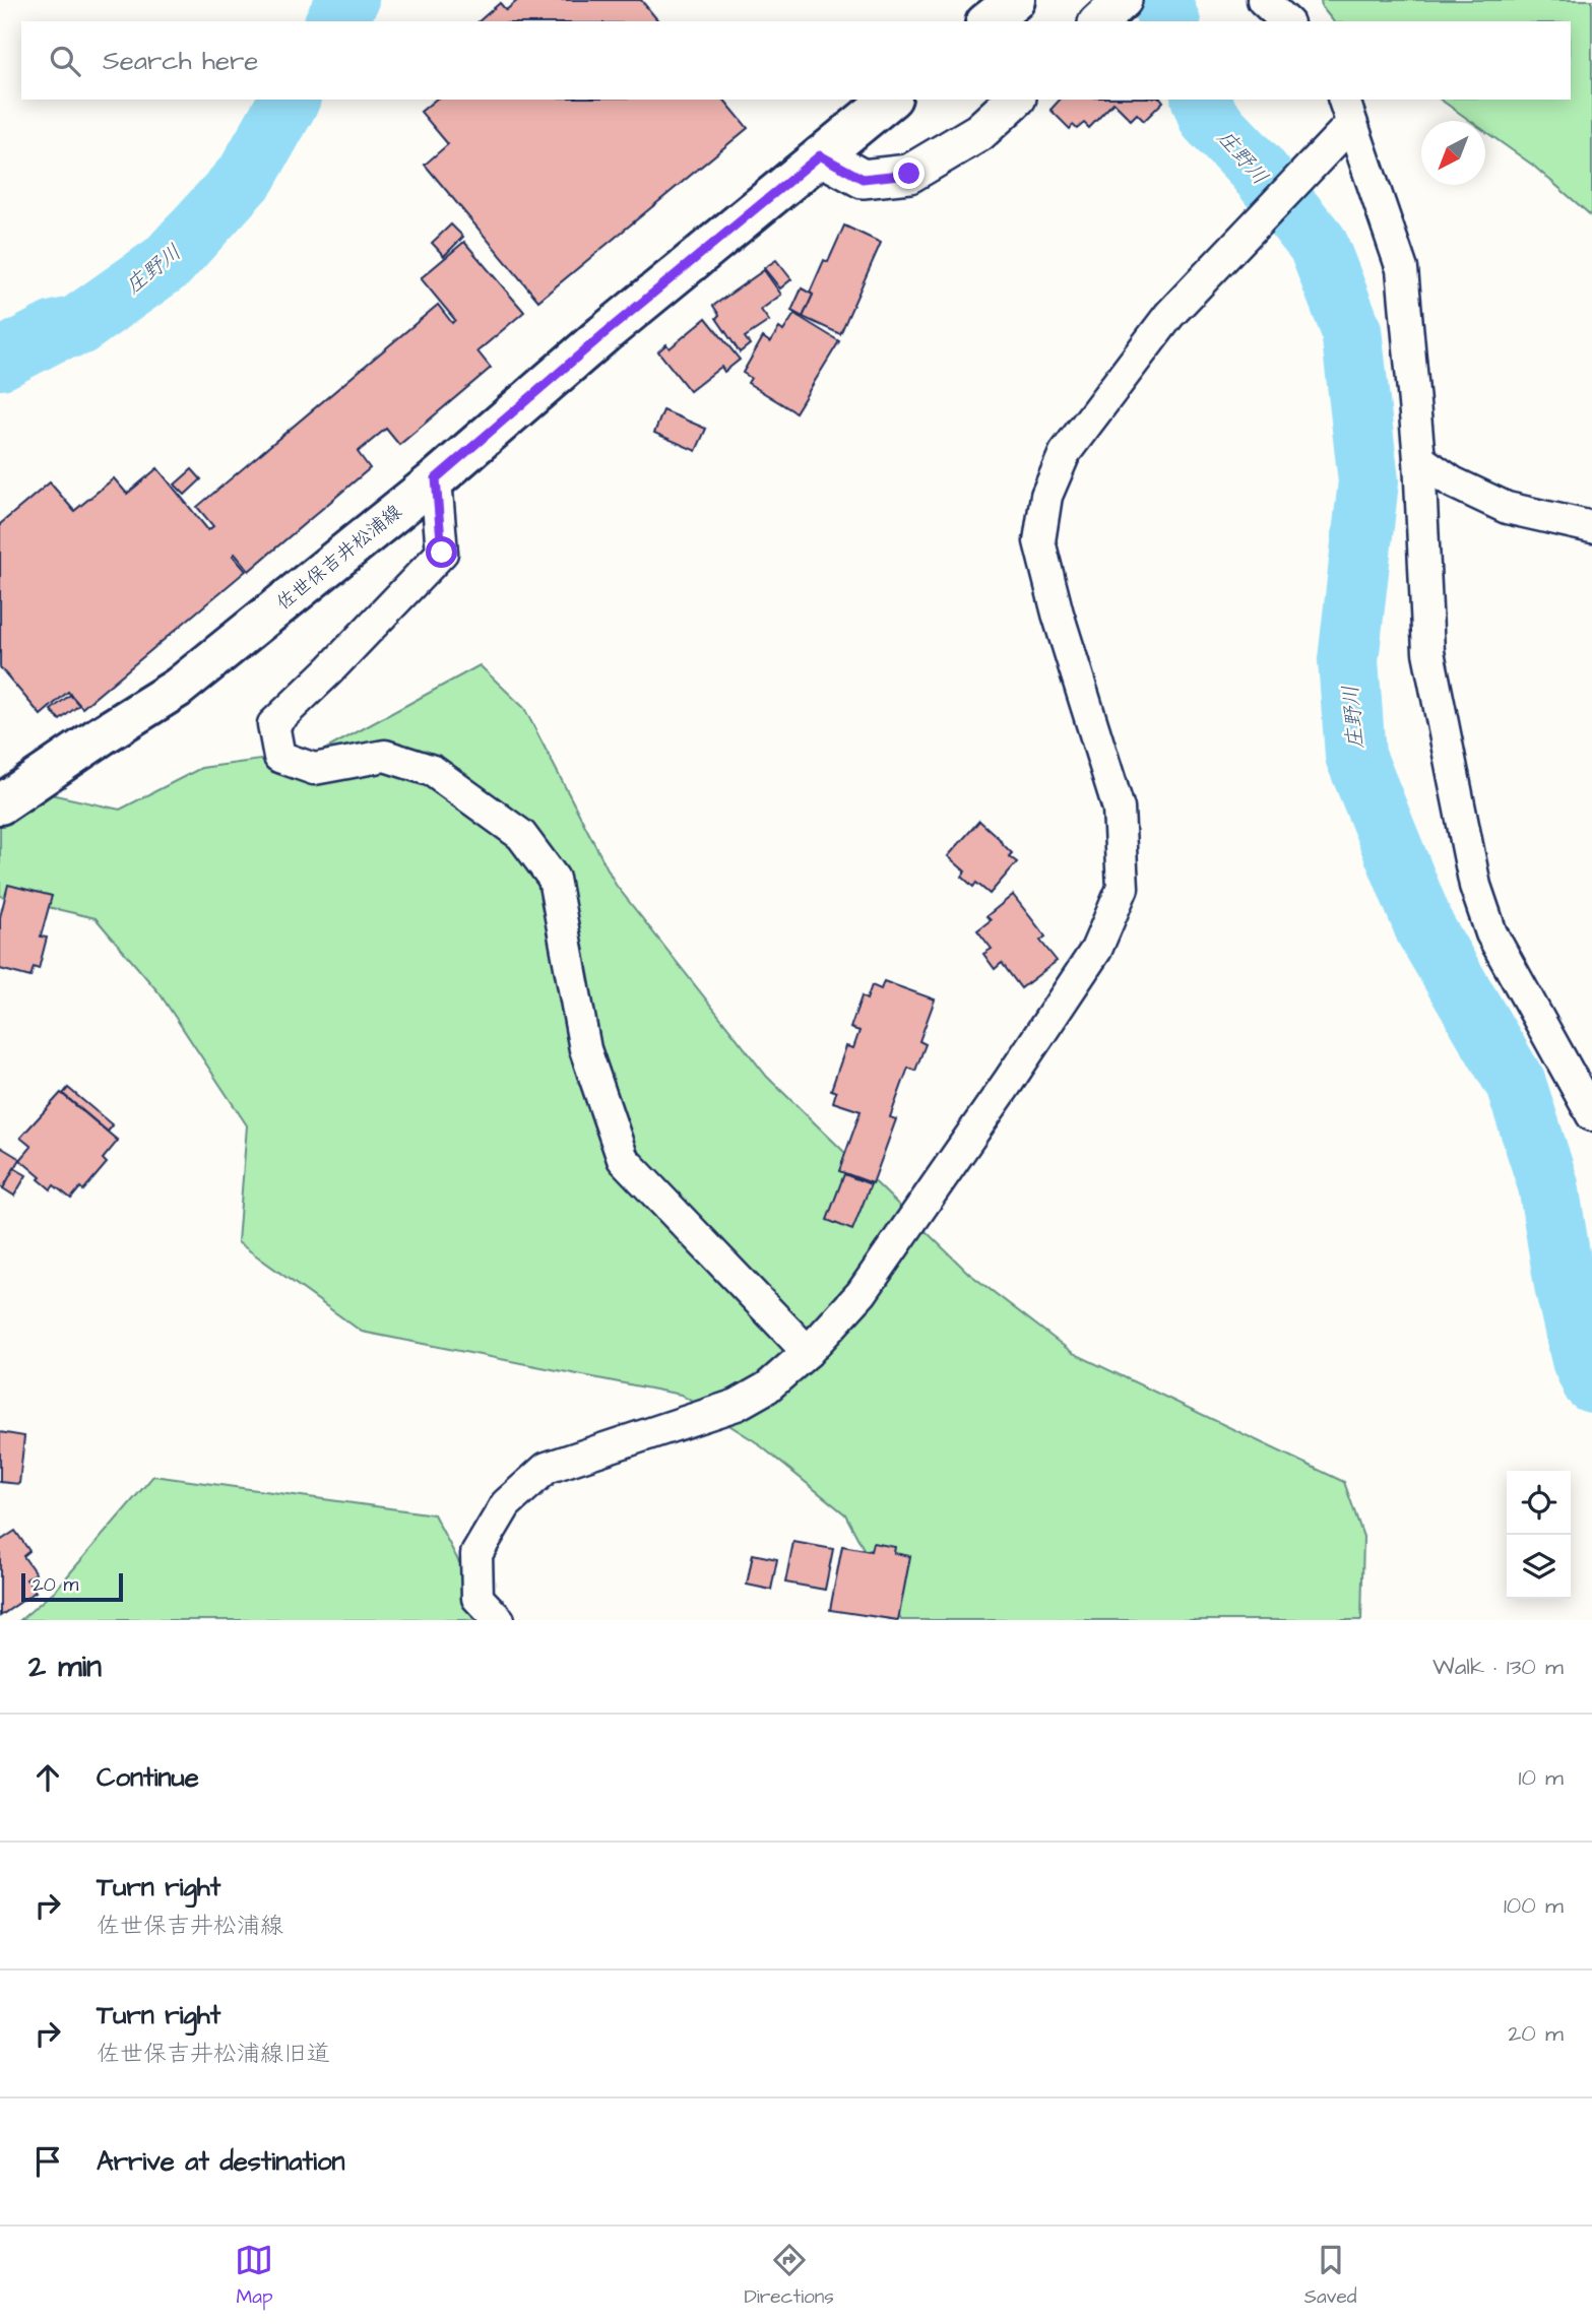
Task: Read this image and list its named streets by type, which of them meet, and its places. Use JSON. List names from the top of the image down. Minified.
{"streets":{"main road":["佐世保吉井松浦線"]},"water":["庄野川"],"scale_bar":"20 m","north":"bottom left","page":{"search":"Search here","scale":"20 m","heading":["2 min","Walk · 130 m"],"list":[["Continue","10 m"],["Turn right","佐世保吉井松浦線","100 m"],["Turn right","佐世保吉井松浦線旧道","20 m"],"Arrive at destination"],"nav":["Map","Directions","Saved"]}}
